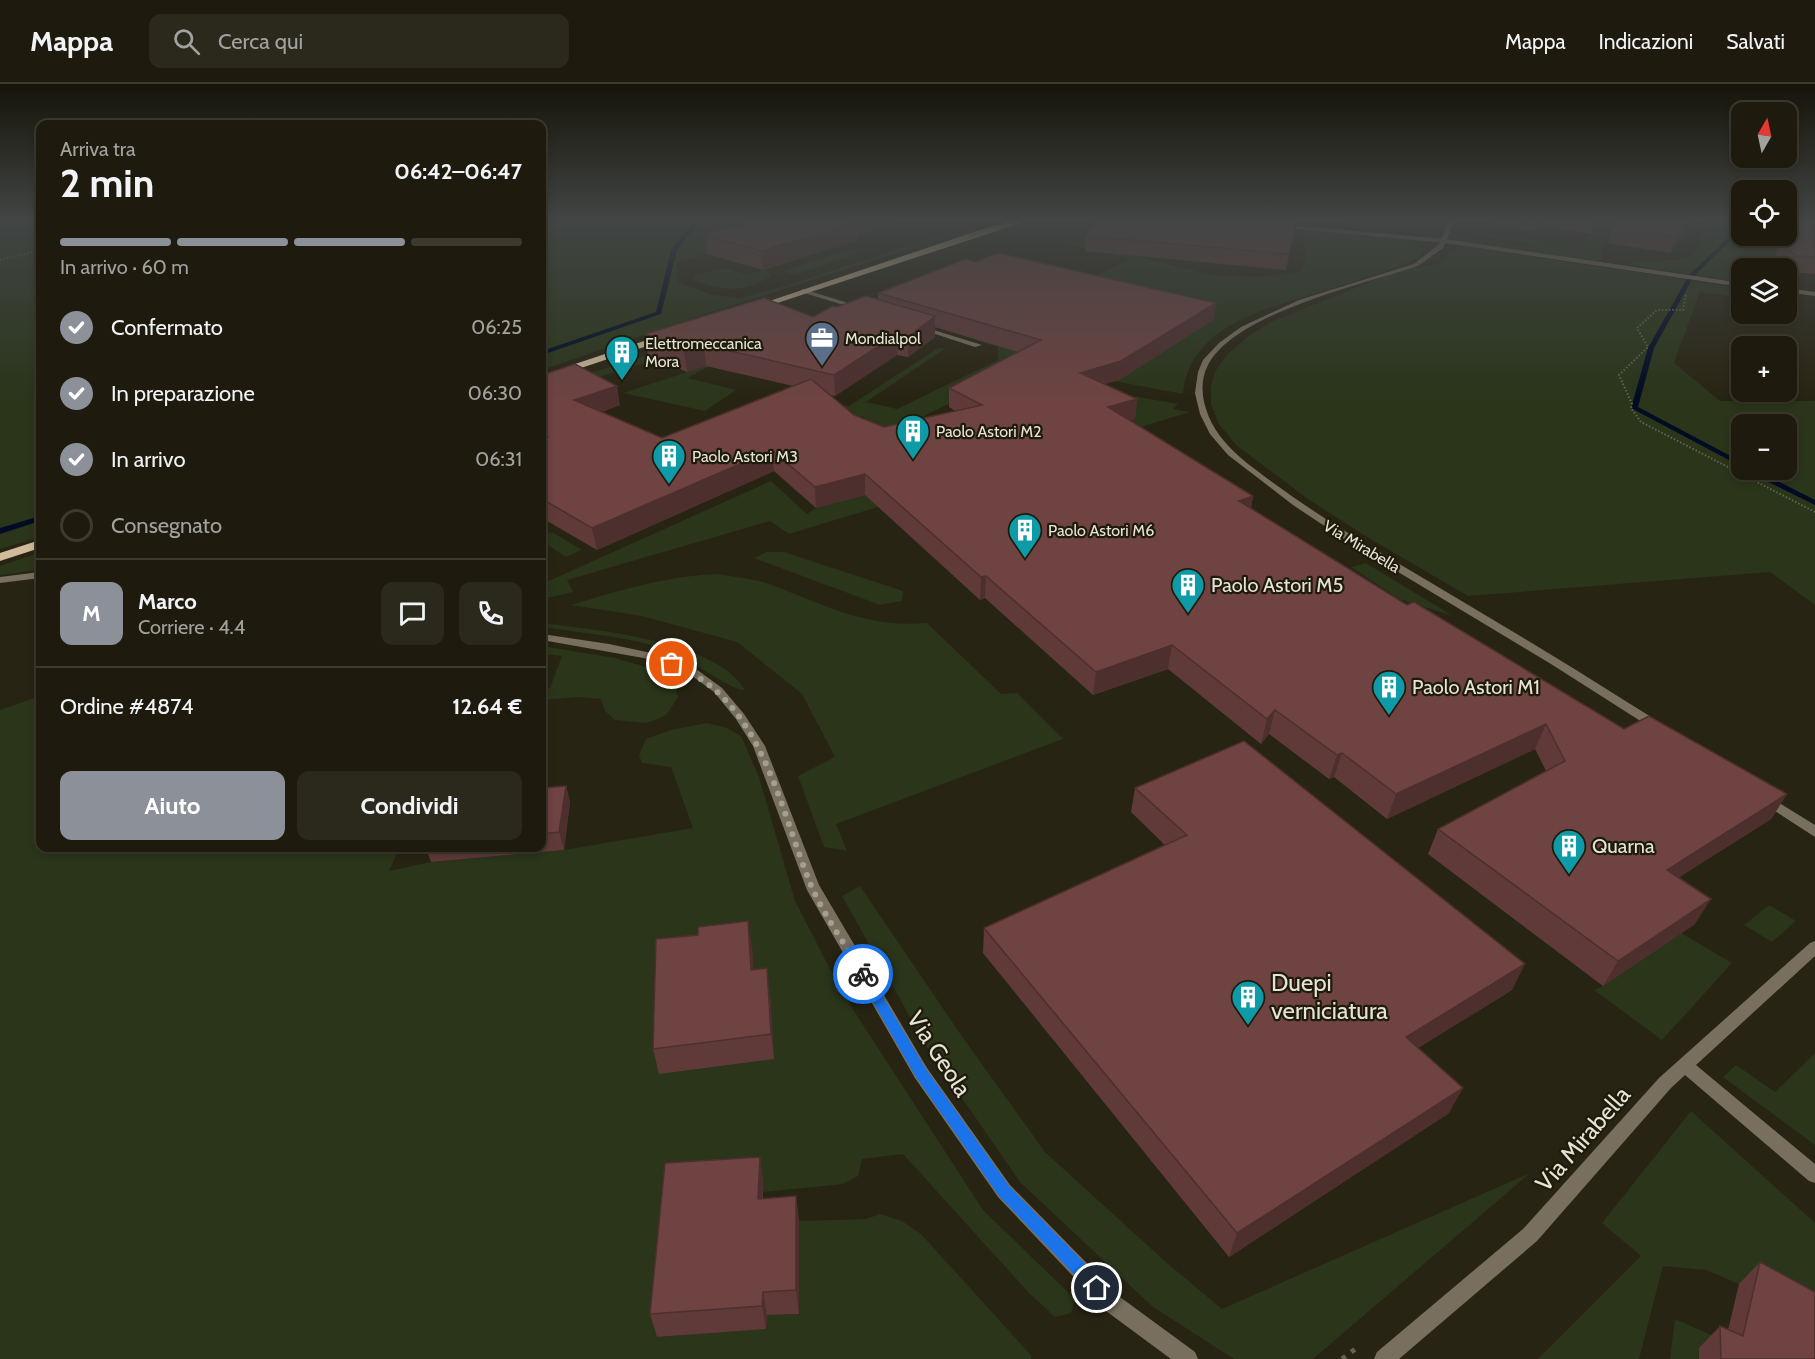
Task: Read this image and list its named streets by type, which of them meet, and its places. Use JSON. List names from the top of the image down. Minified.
{"streets":{"street":["Via Mirabella","Via Geola"]},"places":{"office":["Mondialpol"],"building":["Elettromeccanica Mora","Paolo Astori M2","Paolo Astori M3","Paolo Astori M6","Paolo Astori M5","Paolo Astori M1","Quarna","Duepi verniciatura"]},"north":"top","page":{"header":"Mappa","search":"Cerca qui","nav":["Mappa","Indicazioni","Salvati"],"map_buttons":["+","−"],"heading":["2 min","Arriva tra","06:42–06:47"],"panel":["Marco","Corriere · 4.4","Ordine #4874","12.64 €"],"bar":"In arrivo · 60 m","list":[["Confermato","06:25"],["In preparazione","06:30"],["In arrivo","06:31"],"Consegnato"],"round":"M","buttons":["Aiuto","Condividi"]}}
